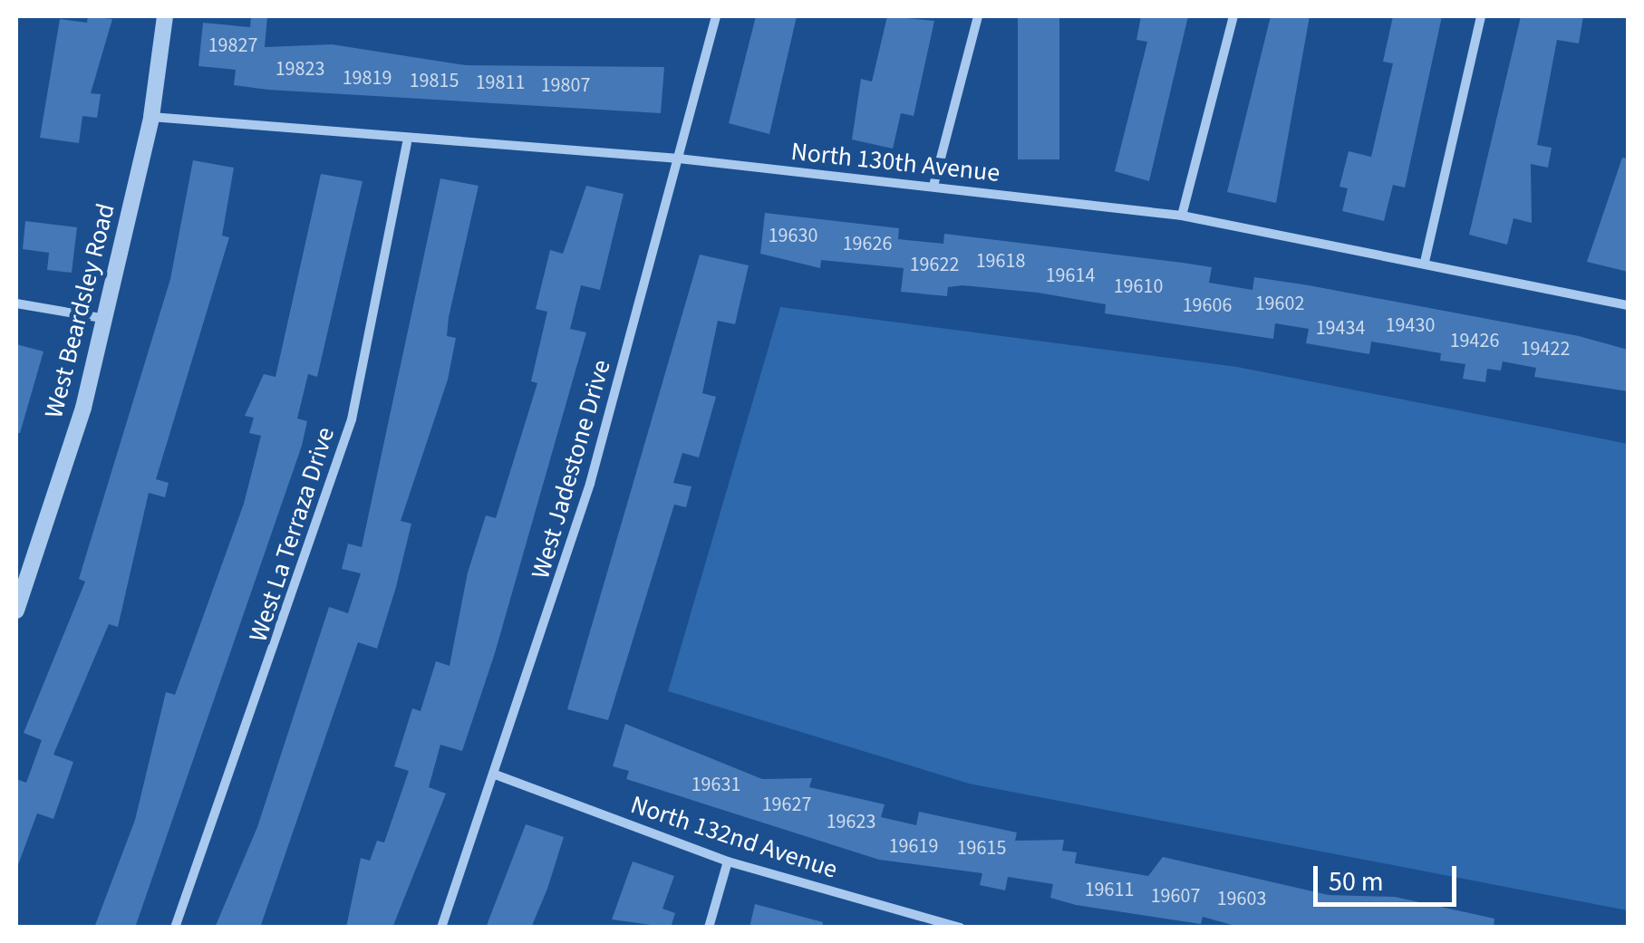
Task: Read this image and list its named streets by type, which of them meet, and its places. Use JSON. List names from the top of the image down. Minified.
{"streets":{"street":["North 130th Avenue","West Beardsley Road","West Jadestone Drive","West La Terraza Drive","North 132nd Avenue"]},"crossings":[["North 130th Avenue","West Beardsley Road"],["North 130th Avenue","West Jadestone Drive"],["North 130th Avenue","West La Terraza Drive"],["West Jadestone Drive","North 132nd Avenue"]],"house_numbers":["19827","19823","19819","19815","19811","19807","19630","19626","19618","19622","19614","19610","19602","19606","19430","19434","19426","19422","19631","19627","19623","19619","19615","19611","19607","19603"],"scale_bar":"50 m"}
